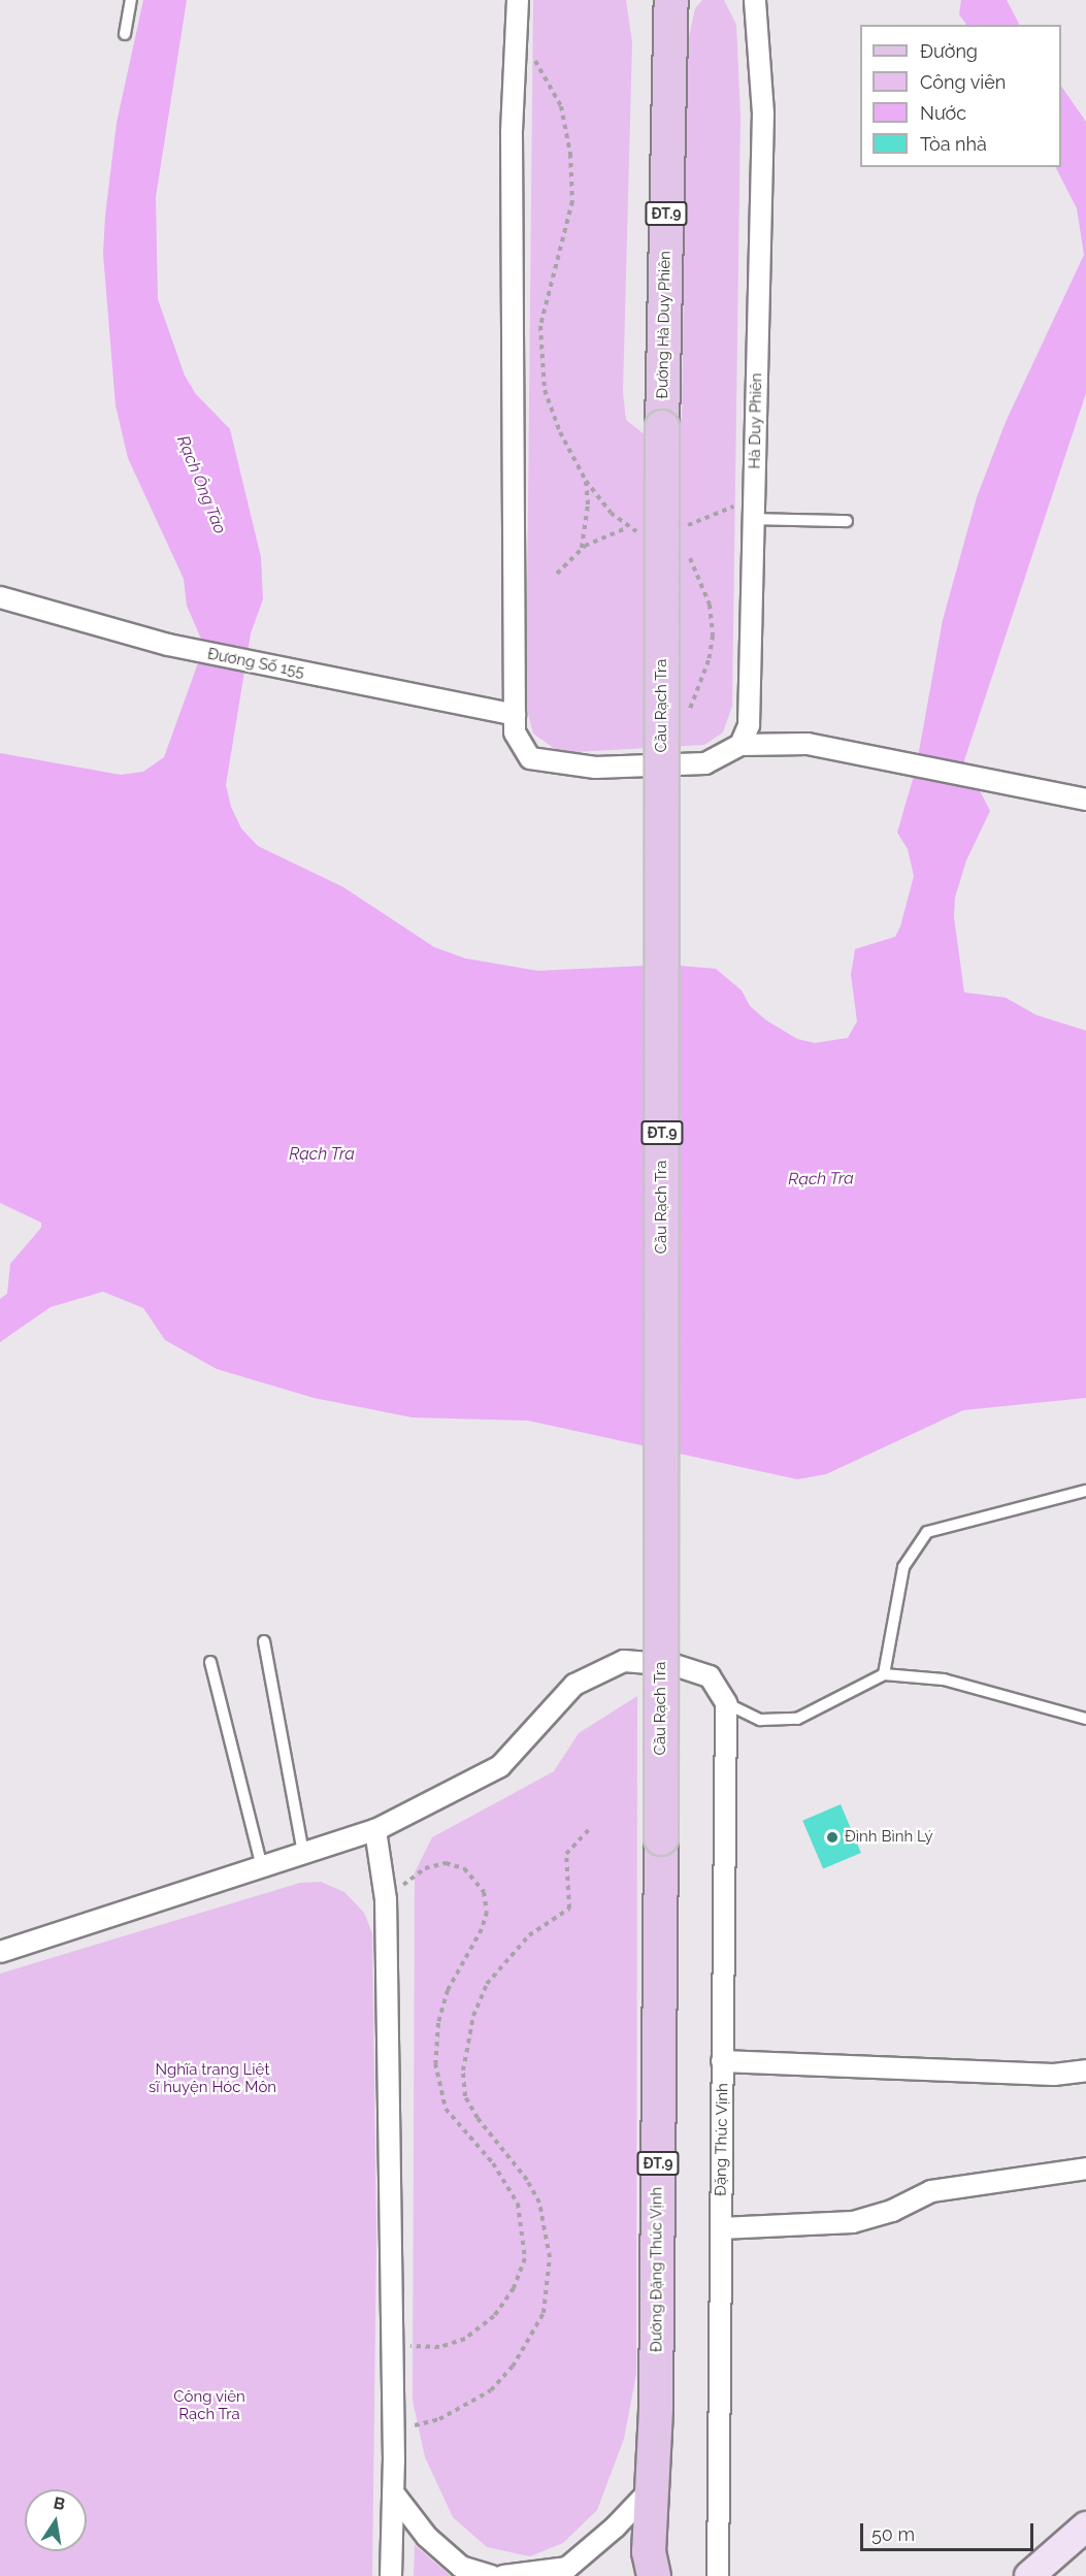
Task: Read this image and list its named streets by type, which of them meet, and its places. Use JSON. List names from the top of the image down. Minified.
{"streets":{"main road":["ĐT.9","Đường Hà Duy Phiên","Cầu Rạch Tra","Đường Đặng Thúc Vịnh"],"street":["Hà Duy Phiên","Đương Số 155","Đặng Thúc Vịnh"]},"crossings":[["Đường Hà Duy Phiên","Cầu Rạch Tra"],["Cầu Rạch Tra","Đường Đặng Thúc Vịnh"]],"water":["Rạch Ông Tào","Rạch Tra"],"parks":["Nghĩa trang Liệt sĩ huyện Hóc Môn","Công viên Rạch Tra"],"places":["Đình Bình Lý"],"legend":["Đường","Công viên","Nước","Tòa nhà"],"scale_bar":"50 m","north":"top"}
